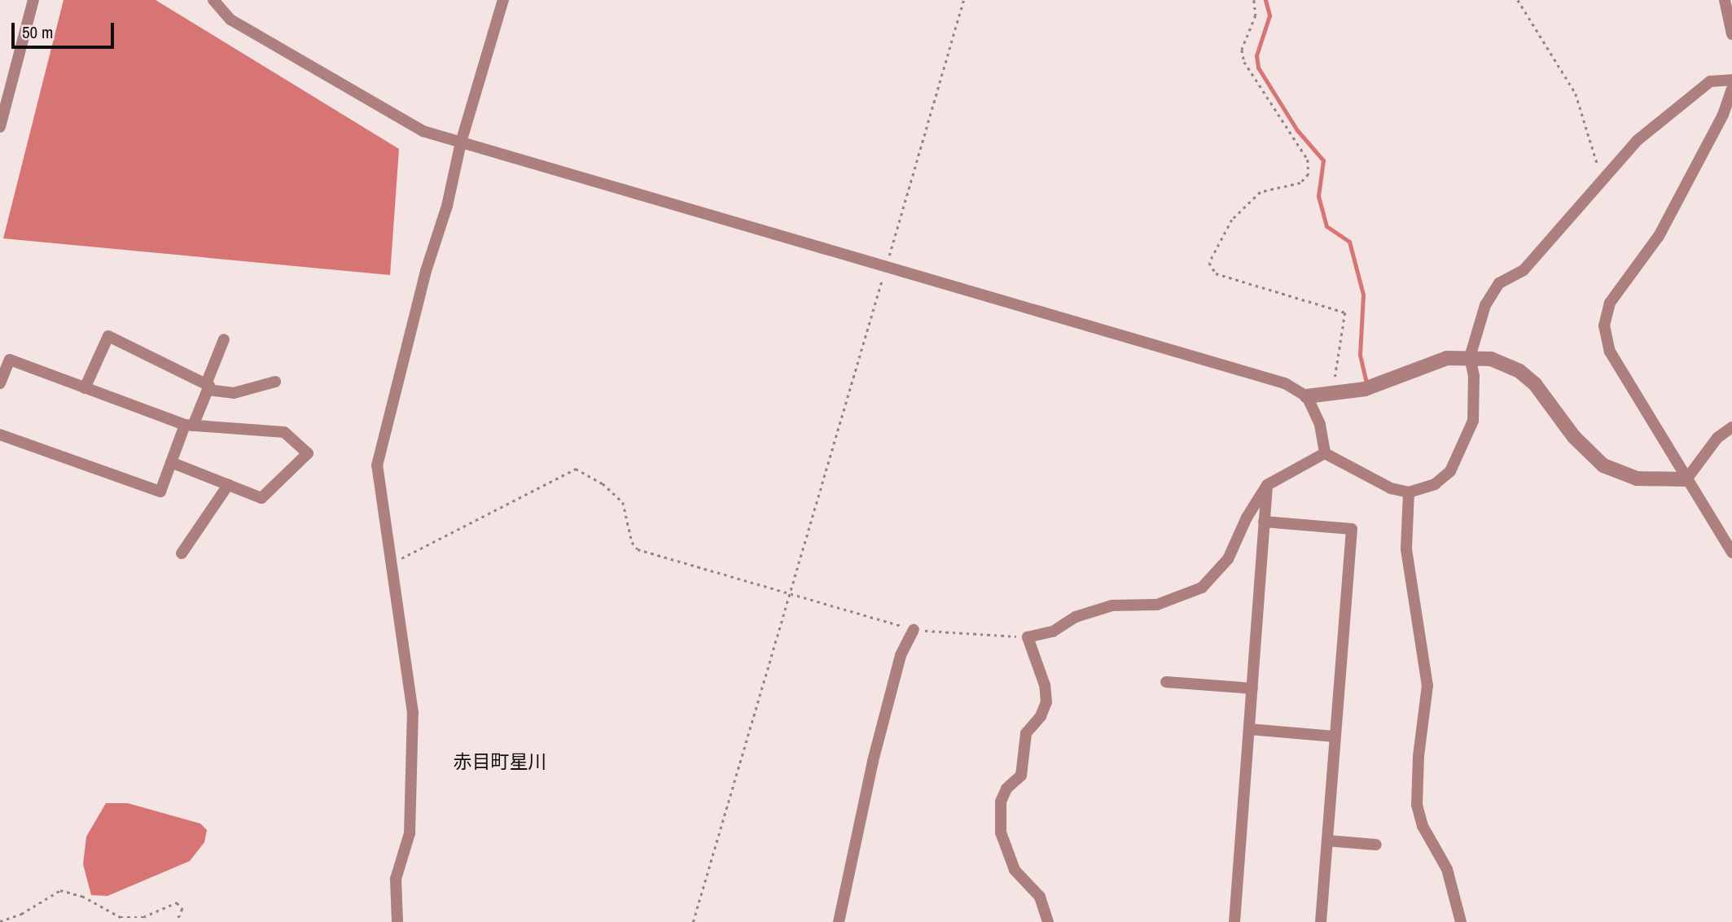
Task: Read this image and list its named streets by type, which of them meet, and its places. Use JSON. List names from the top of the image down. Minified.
{"districts":["赤目町星川"],"scale_bar":"50 m"}
